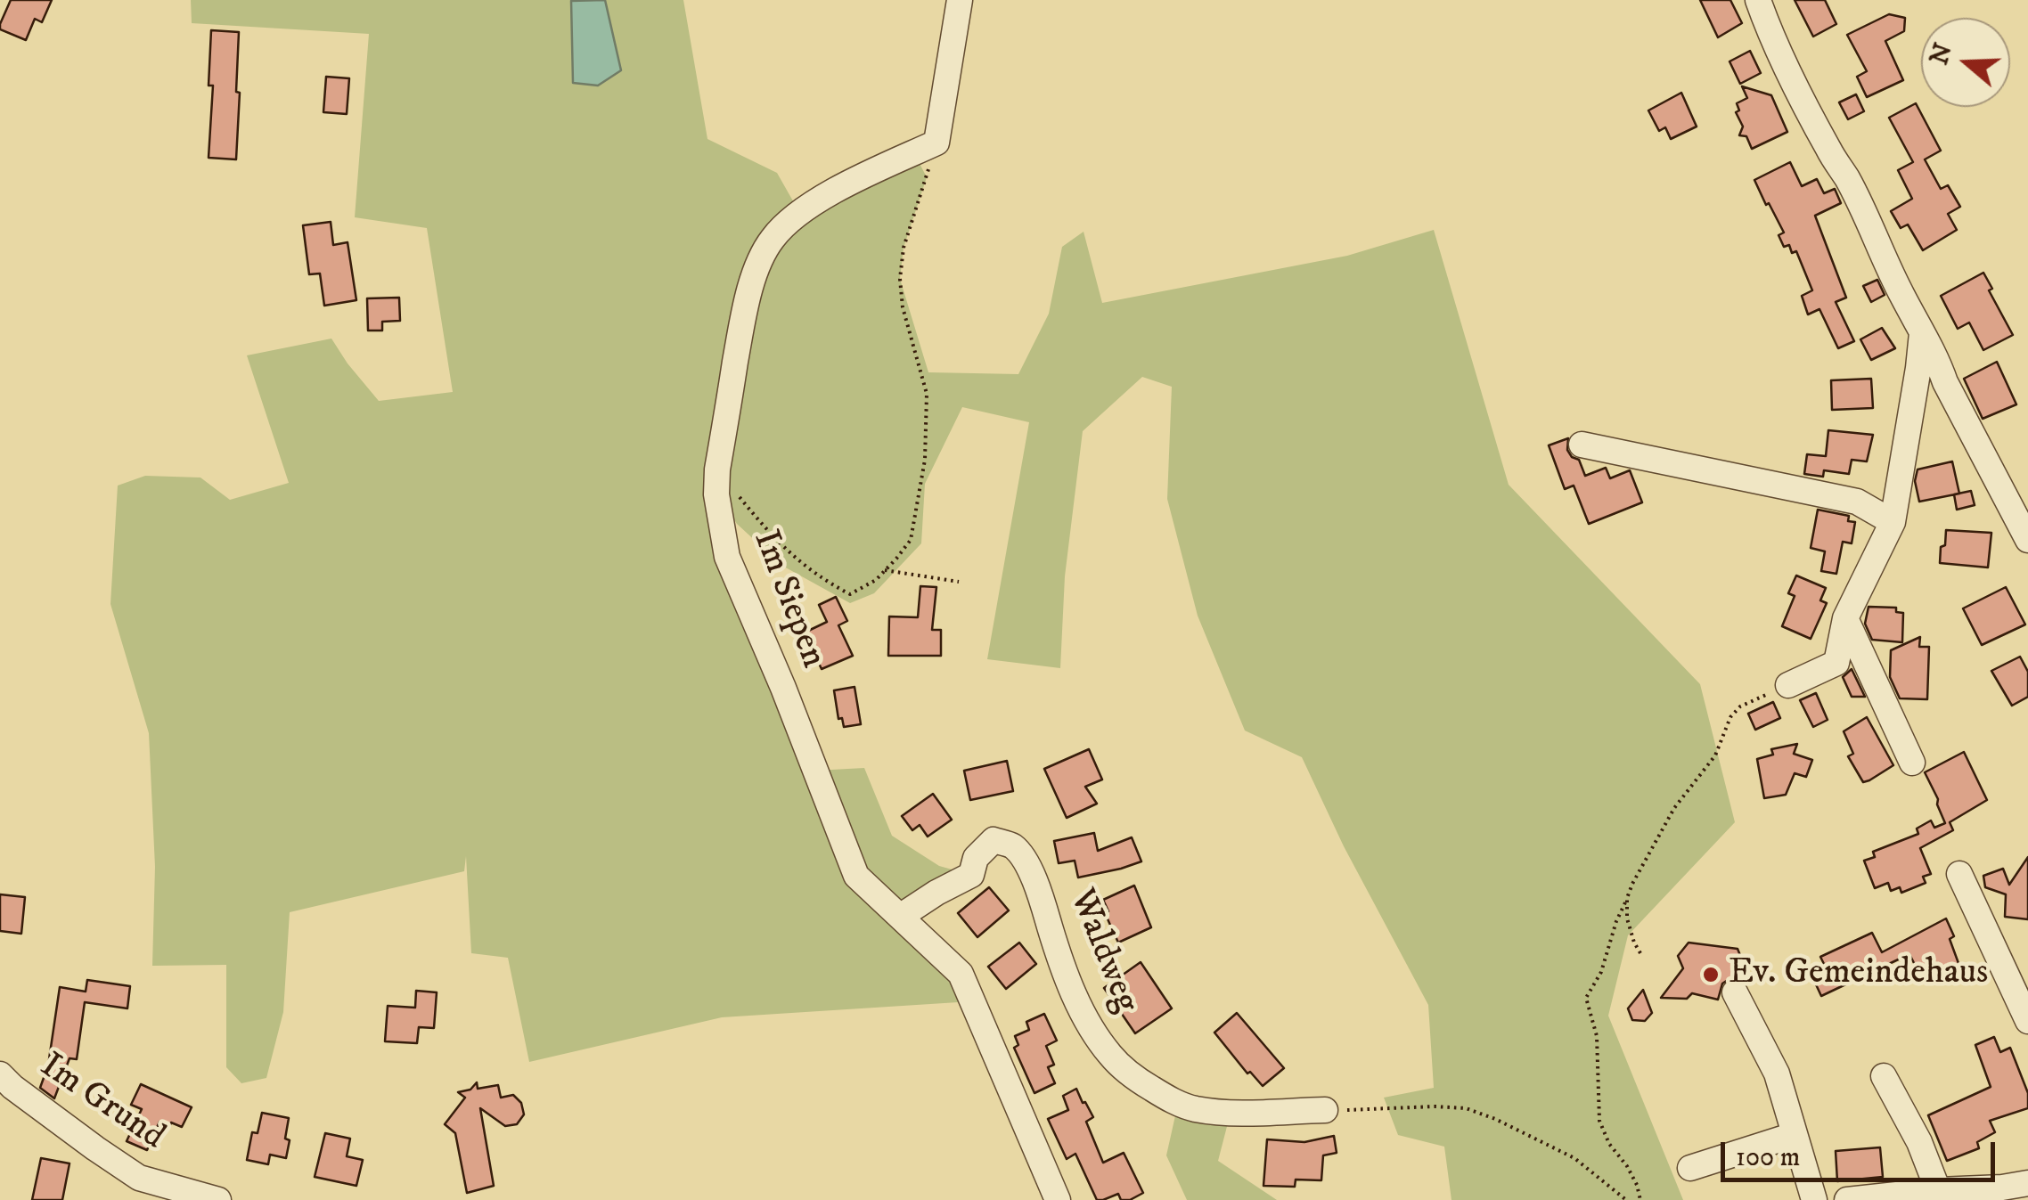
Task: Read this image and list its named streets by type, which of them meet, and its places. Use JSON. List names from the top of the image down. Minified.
{"streets":{"street":["Im Siepen","Waldweg","Im Grund"]},"crossings":[["Im Siepen","Waldweg"]],"places":["Ev. Gemeindehaus"],"scale_bar":"100 m","north":"left"}
